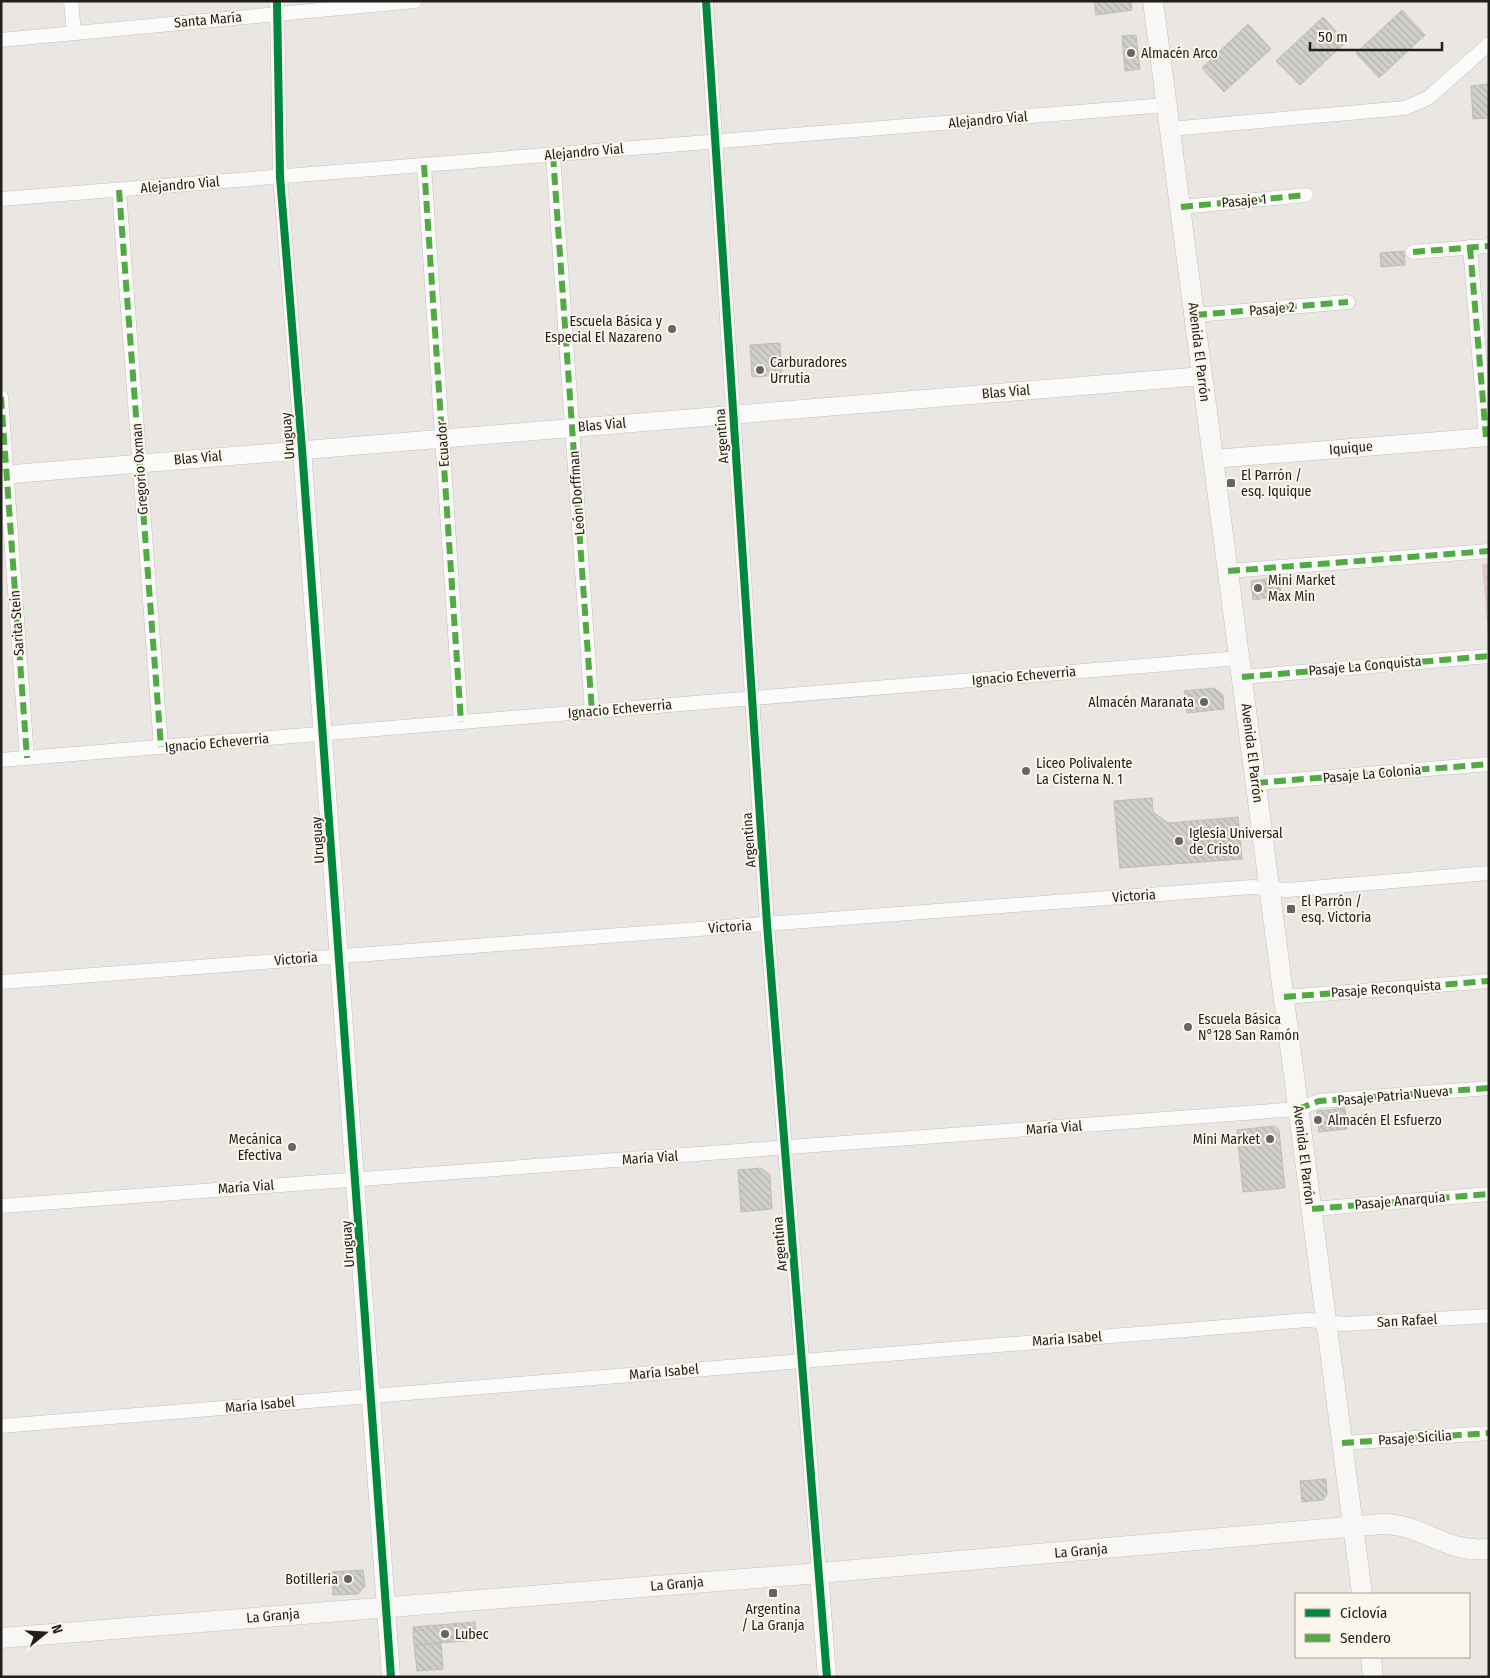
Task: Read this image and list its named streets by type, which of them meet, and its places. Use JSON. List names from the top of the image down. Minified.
{"streets":{"main road":["Avenida El Parrón","La Granja"],"street":["Santa María","Alejandro Vial","Pasaje 1","Pasaje 2","Blas Vial","Uruguay","Argentina","Ecuador","Iquique","Gregorio Oxman","León Dorffman","Sarita Stein","Pasaje La Conquista","Ignacio Echeverria","Pasaje La Colonia","Victoria","Pasaje Reconquista","Pasaje Patria Nueva","María Vial","Pasaje Anarquía","San Rafael","María Isabel","Pasaje Sicilia"]},"crossings":[["Santa María","Uruguay"],["Alejandro Vial","Avenida El Parrón"],["Alejandro Vial","Uruguay"],["Alejandro Vial","Argentina"],["Alejandro Vial","Ecuador"],["Alejandro Vial","Gregorio Oxman"],["Alejandro Vial","León Dorffman"],["Pasaje 1","Avenida El Parrón"],["Pasaje 2","Avenida El Parrón"],["Avenida El Parrón","Blas Vial"],["Avenida El Parrón","Iquique"],["Avenida El Parrón","Pasaje La Conquista"],["Avenida El Parrón","Ignacio Echeverria"],["Avenida El Parrón","Pasaje La Colonia"],["Avenida El Parrón","Victoria"],["Avenida El Parrón","Pasaje Reconquista"],["Avenida El Parrón","Pasaje Patria Nueva"],["Avenida El Parrón","María Vial"],["Avenida El Parrón","Pasaje Anarquía"],["Avenida El Parrón","San Rafael"],["Avenida El Parrón","María Isabel"],["Avenida El Parrón","Pasaje Sicilia"],["Avenida El Parrón","La Granja"],["Blas Vial","Uruguay"],["Blas Vial","Argentina"],["Blas Vial","Ecuador"],["Blas Vial","Gregorio Oxman"],["Blas Vial","León Dorffman"],["Blas Vial","Sarita Stein"],["Uruguay","Ignacio Echeverria"],["Uruguay","Victoria"],["Uruguay","María Vial"],["Uruguay","María Isabel"],["Uruguay","La Granja"],["Argentina","Ignacio Echeverria"],["Argentina","Victoria"],["Argentina","María Vial"],["Argentina","María Isabel"],["Argentina","La Granja"],["Ecuador","Ignacio Echeverria"],["Gregorio Oxman","Ignacio Echeverria"],["León Dorffman","Ignacio Echeverria"],["Sarita Stein","Ignacio Echeverria"],["Pasaje La Conquista","Ignacio Echeverria"],["Pasaje Patria Nueva","María Vial"],["San Rafael","María Isabel"]],"places":{"other":["Almacén Arco","Escuela Básica y Especial El Nazareno","Carburadores Urrutia","Mini Market Max Min","Almacén Maranata","Liceo Polivalente La Cisterna N. 1","Iglesia Universal de Cristo","Escuela Básica N°128 San Ramón","Almacén El Esfuerzo","Mini Market","Mecánica Efectiva","Botilleria","Lubec"],"transit":["El Parrón / esq. Iquique","El Parrón / esq. Victoria","Argentina / La Granja"]},"legend":["Ciclovía","Sendero"],"scale_bar":"50 m","north":"right"}
